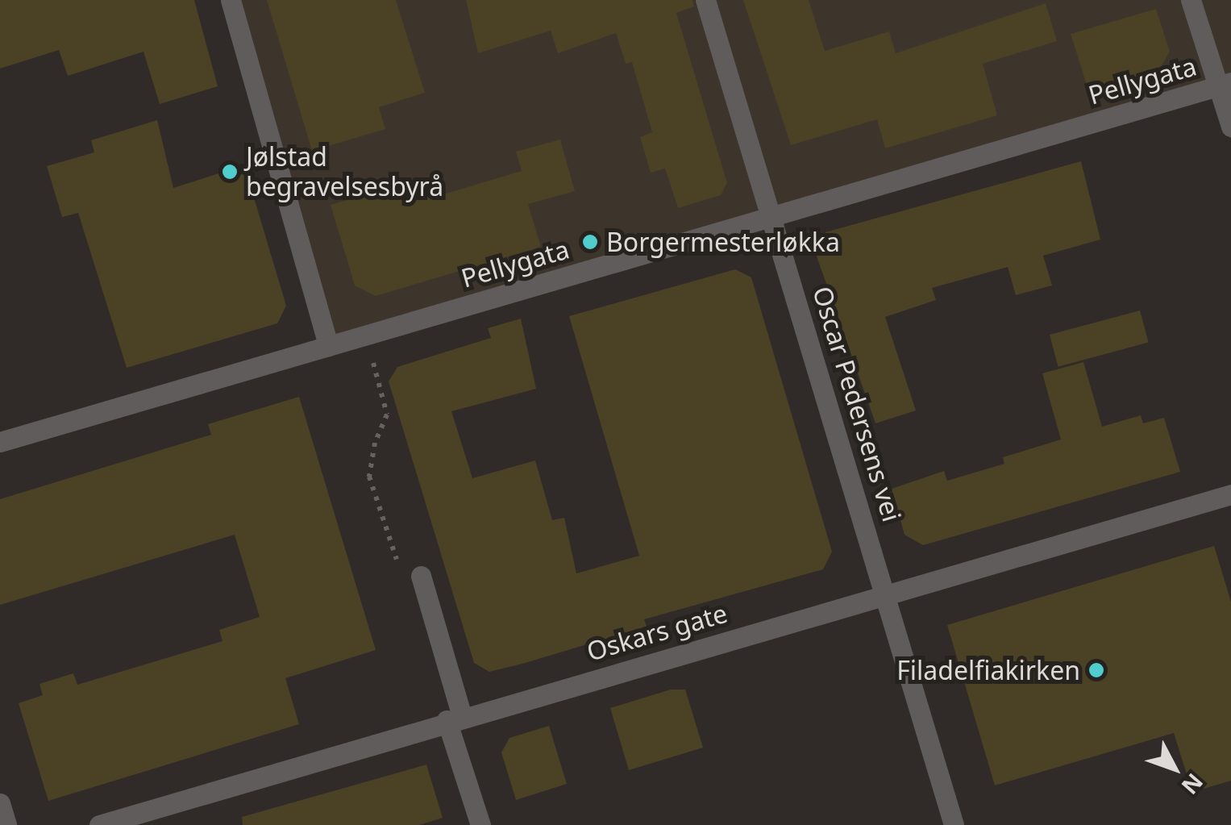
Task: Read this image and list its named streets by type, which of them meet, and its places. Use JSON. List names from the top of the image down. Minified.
{"streets":{"street":["Pellygata","Oscar Pedersens vei","Oskars gate"]},"crossings":[["Pellygata","Oscar Pedersens vei"],["Oscar Pedersens vei","Oskars gate"]],"places":["Jølstad begravelsesbyrå","Borgermesterløkka","Filadelfiakirken"],"north":"bottom right"}
